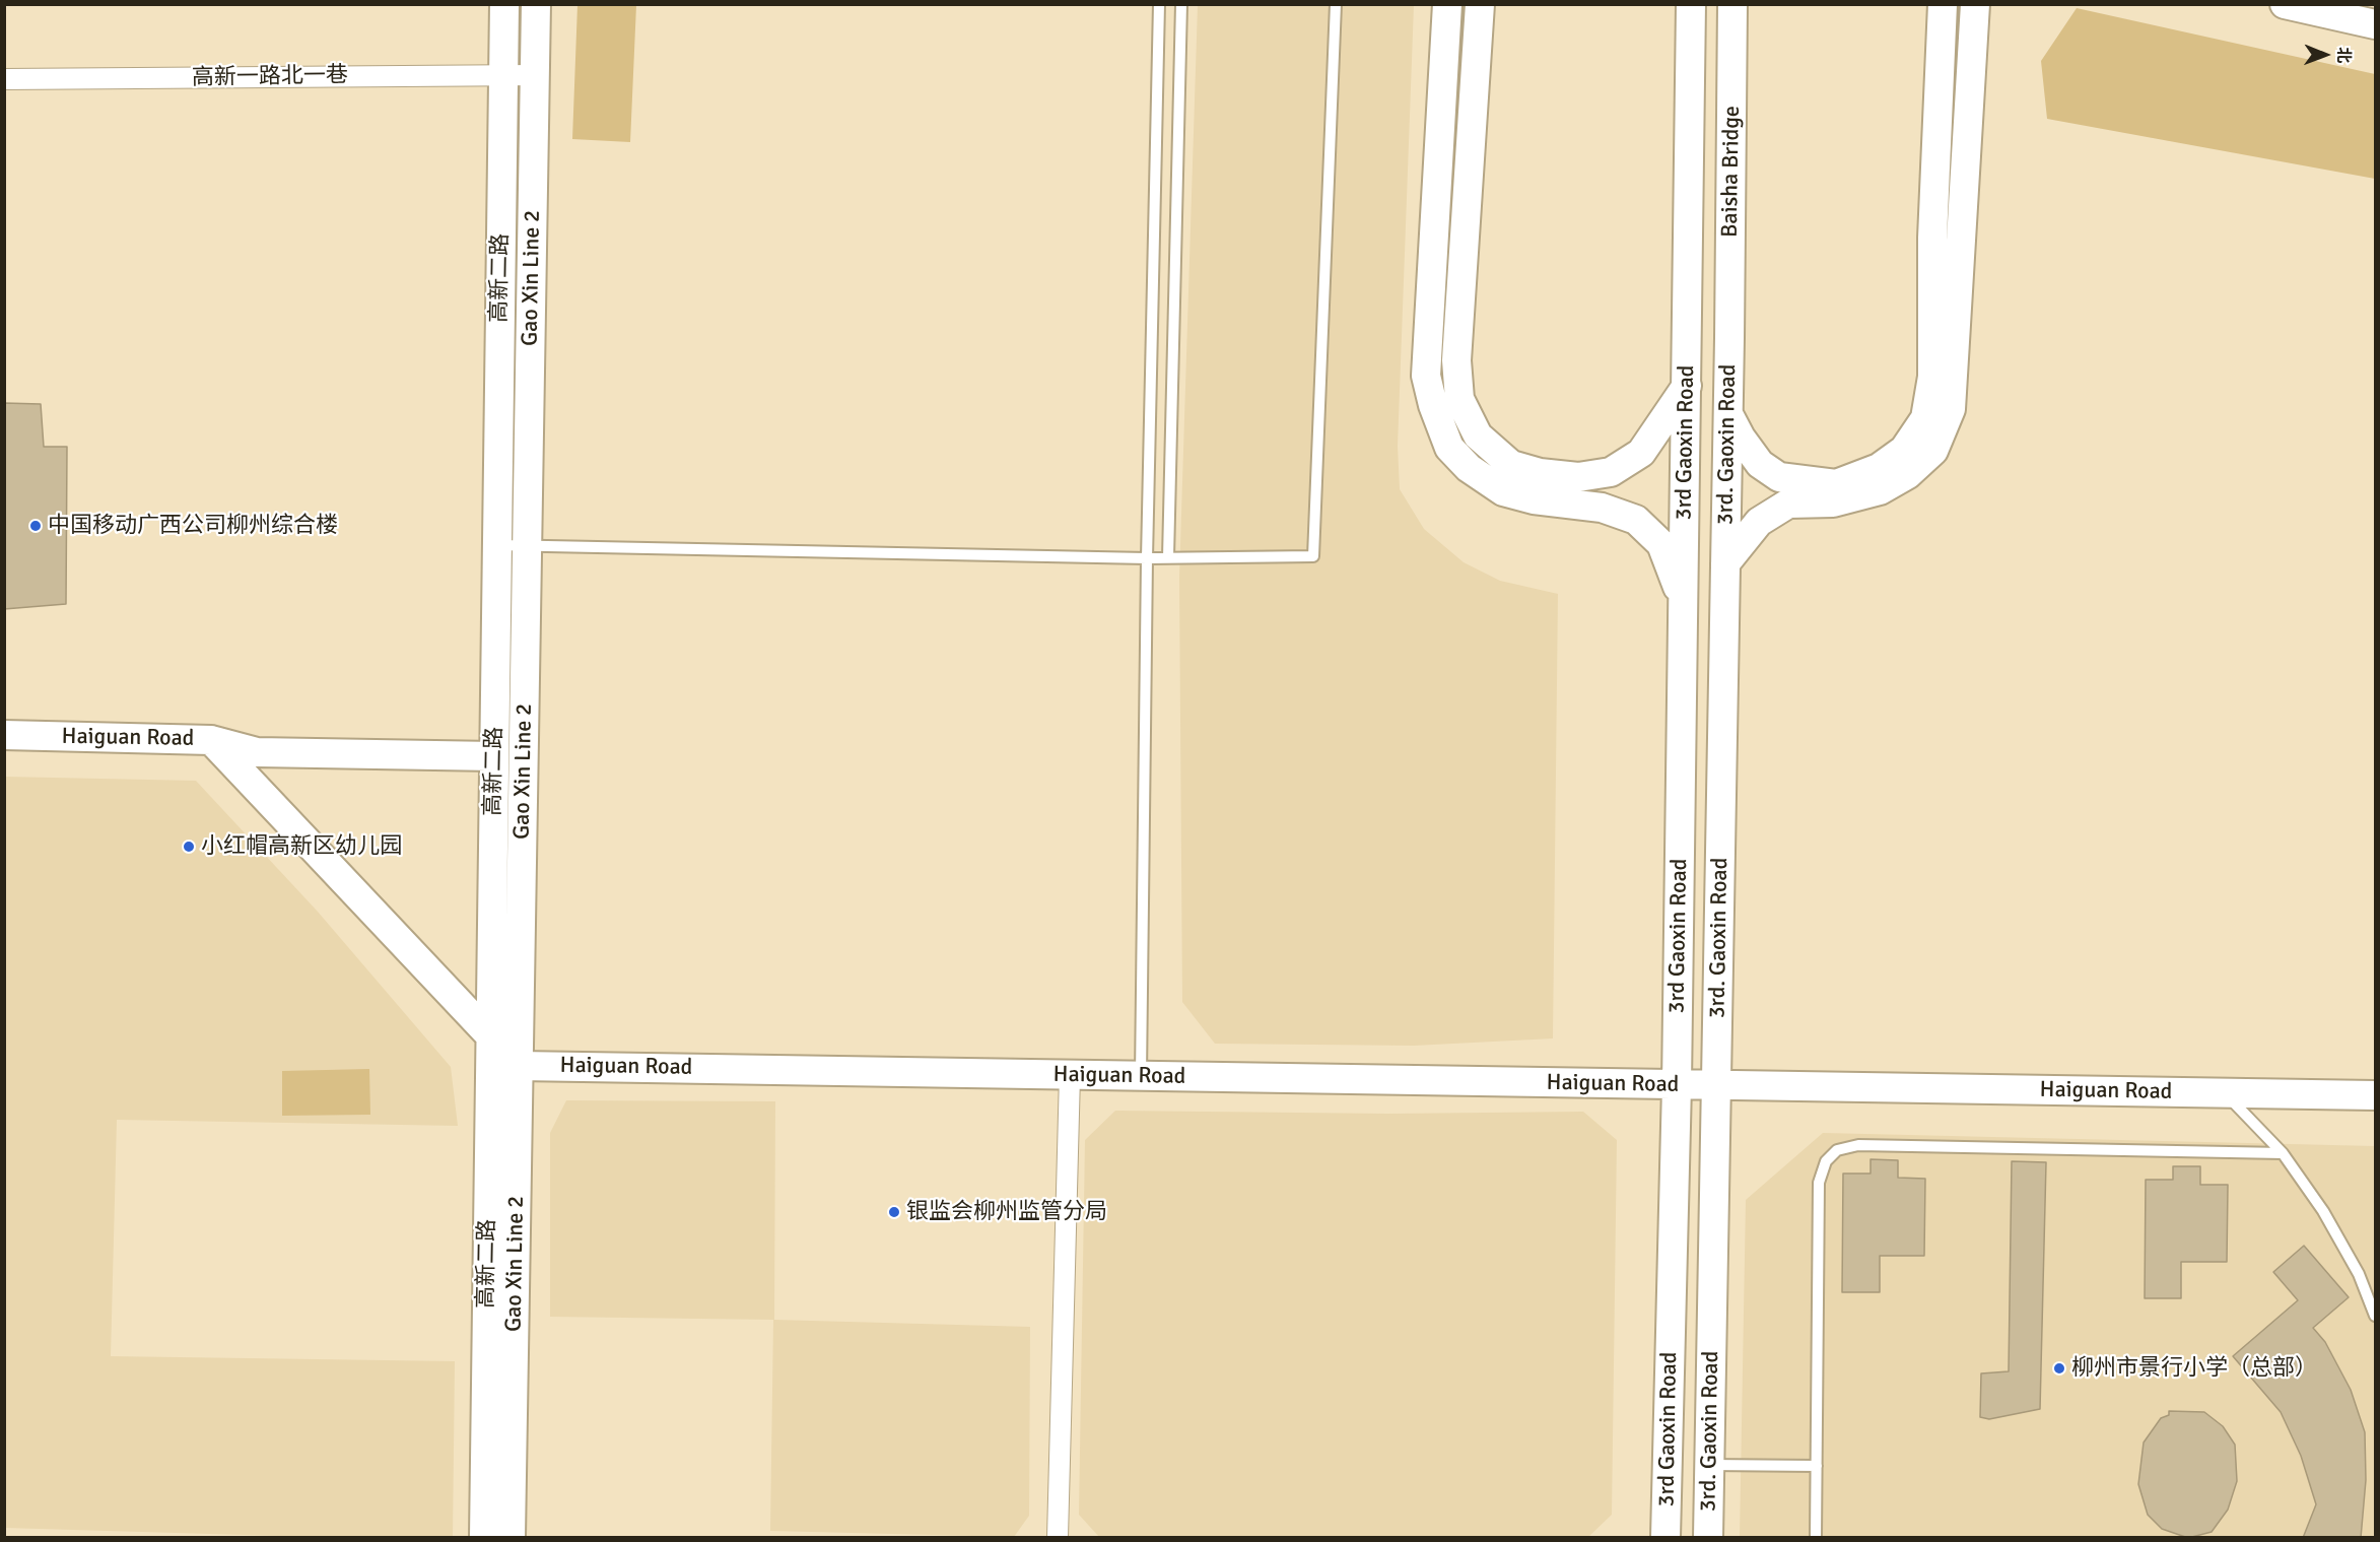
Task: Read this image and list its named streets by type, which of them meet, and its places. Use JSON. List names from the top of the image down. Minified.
{"streets":{"main road":["Baisha Bridge","高新二路","Gao Xin Line 2","3rd Gaoxin Road","3rd. Gaoxin Road","Haiguan Road"],"street":["高新一路北一巷"]},"crossings":[["高新一路北一巷","高新二路"],["高新一路北一巷","Gao Xin Line 2"],["Baisha Bridge","3rd Gaoxin Road"],["Baisha Bridge","3rd. Gaoxin Road"],["高新二路","Haiguan Road"],["Gao Xin Line 2","Haiguan Road"],["3rd Gaoxin Road","Haiguan Road"],["3rd. Gaoxin Road","Haiguan Road"]],"places":["中国移动广西公司柳州综合楼","小红帽高新区幼儿园","银监会柳州监管分局","柳州市景行小学（总部）"],"north":"right"}
